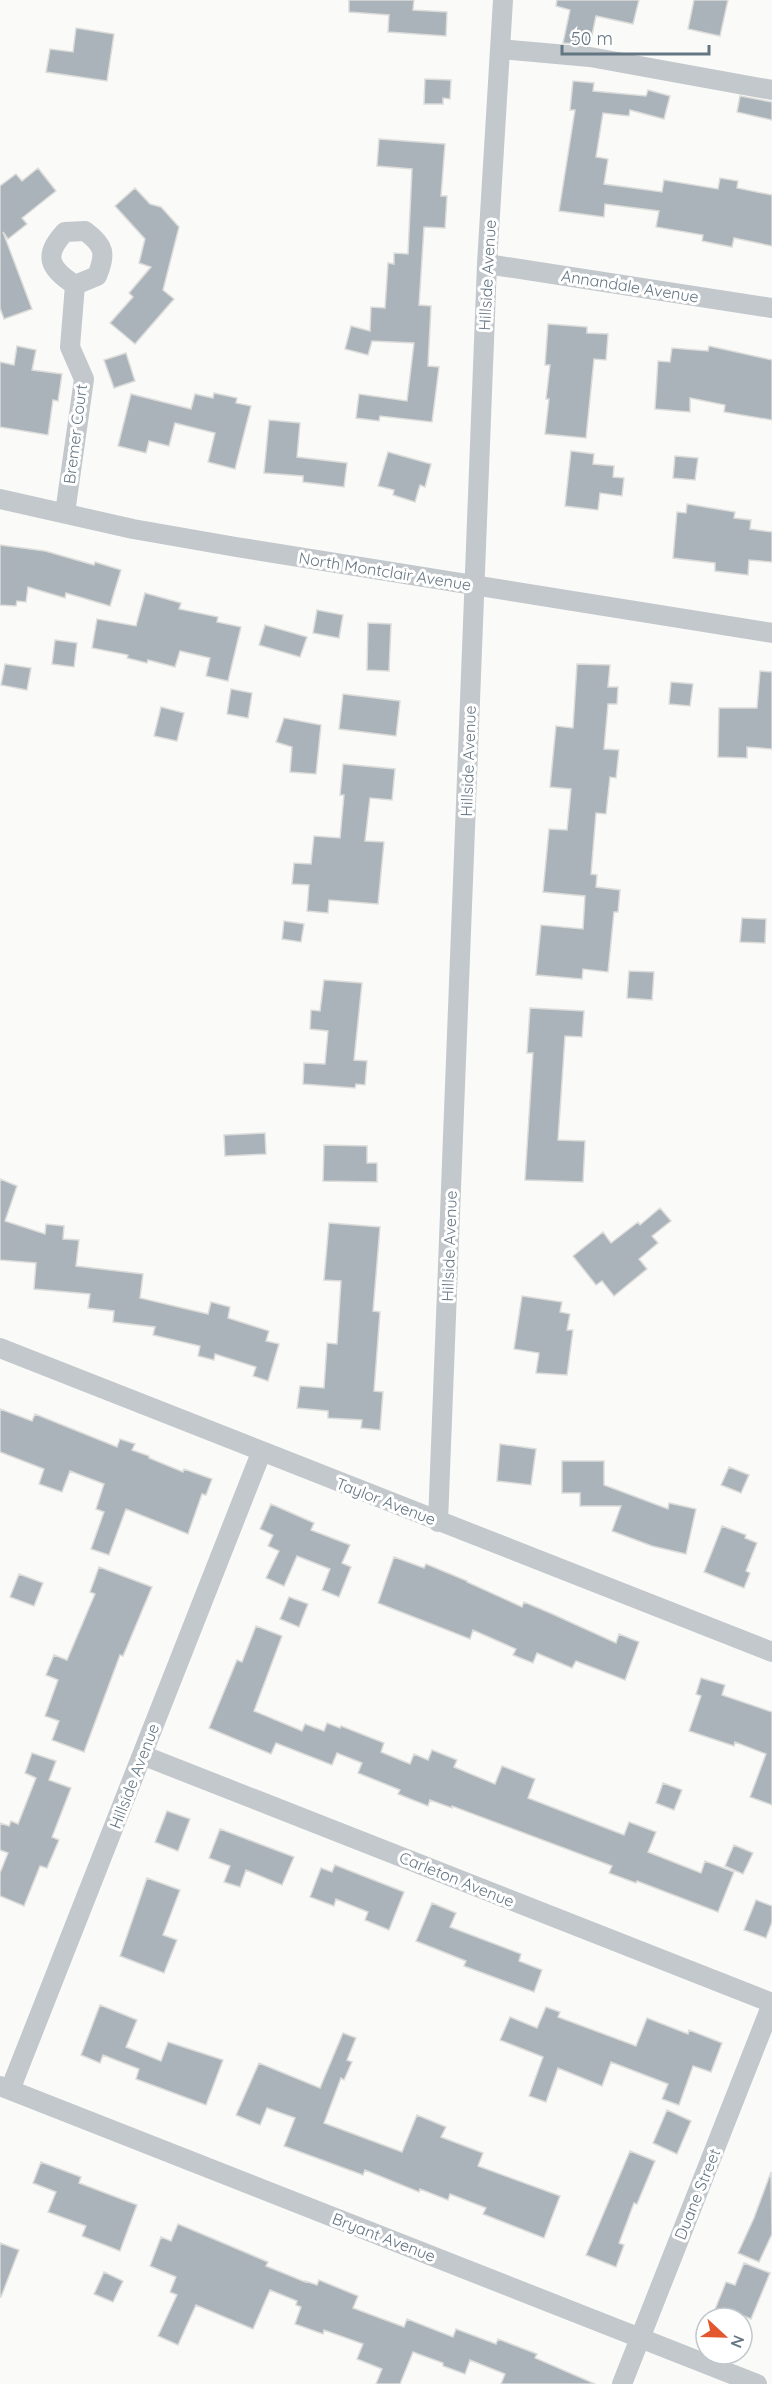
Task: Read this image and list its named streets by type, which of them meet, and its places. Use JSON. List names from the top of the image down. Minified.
{"streets":{"street":["Hillside Avenue","Annandale Avenue","Bremer Court","North Montclair Avenue","Taylor Avenue","Carleton Avenue","Duane Street","Bryant Avenue"]},"crossings":[["Hillside Avenue","Annandale Avenue"],["Hillside Avenue","North Montclair Avenue"],["Hillside Avenue","Taylor Avenue"],["Hillside Avenue","Carleton Avenue"],["Hillside Avenue","Bryant Avenue"],["Bremer Court","North Montclair Avenue"],["Carleton Avenue","Duane Street"],["Duane Street","Bryant Avenue"]],"scale_bar":"50 m","north":"right"}
